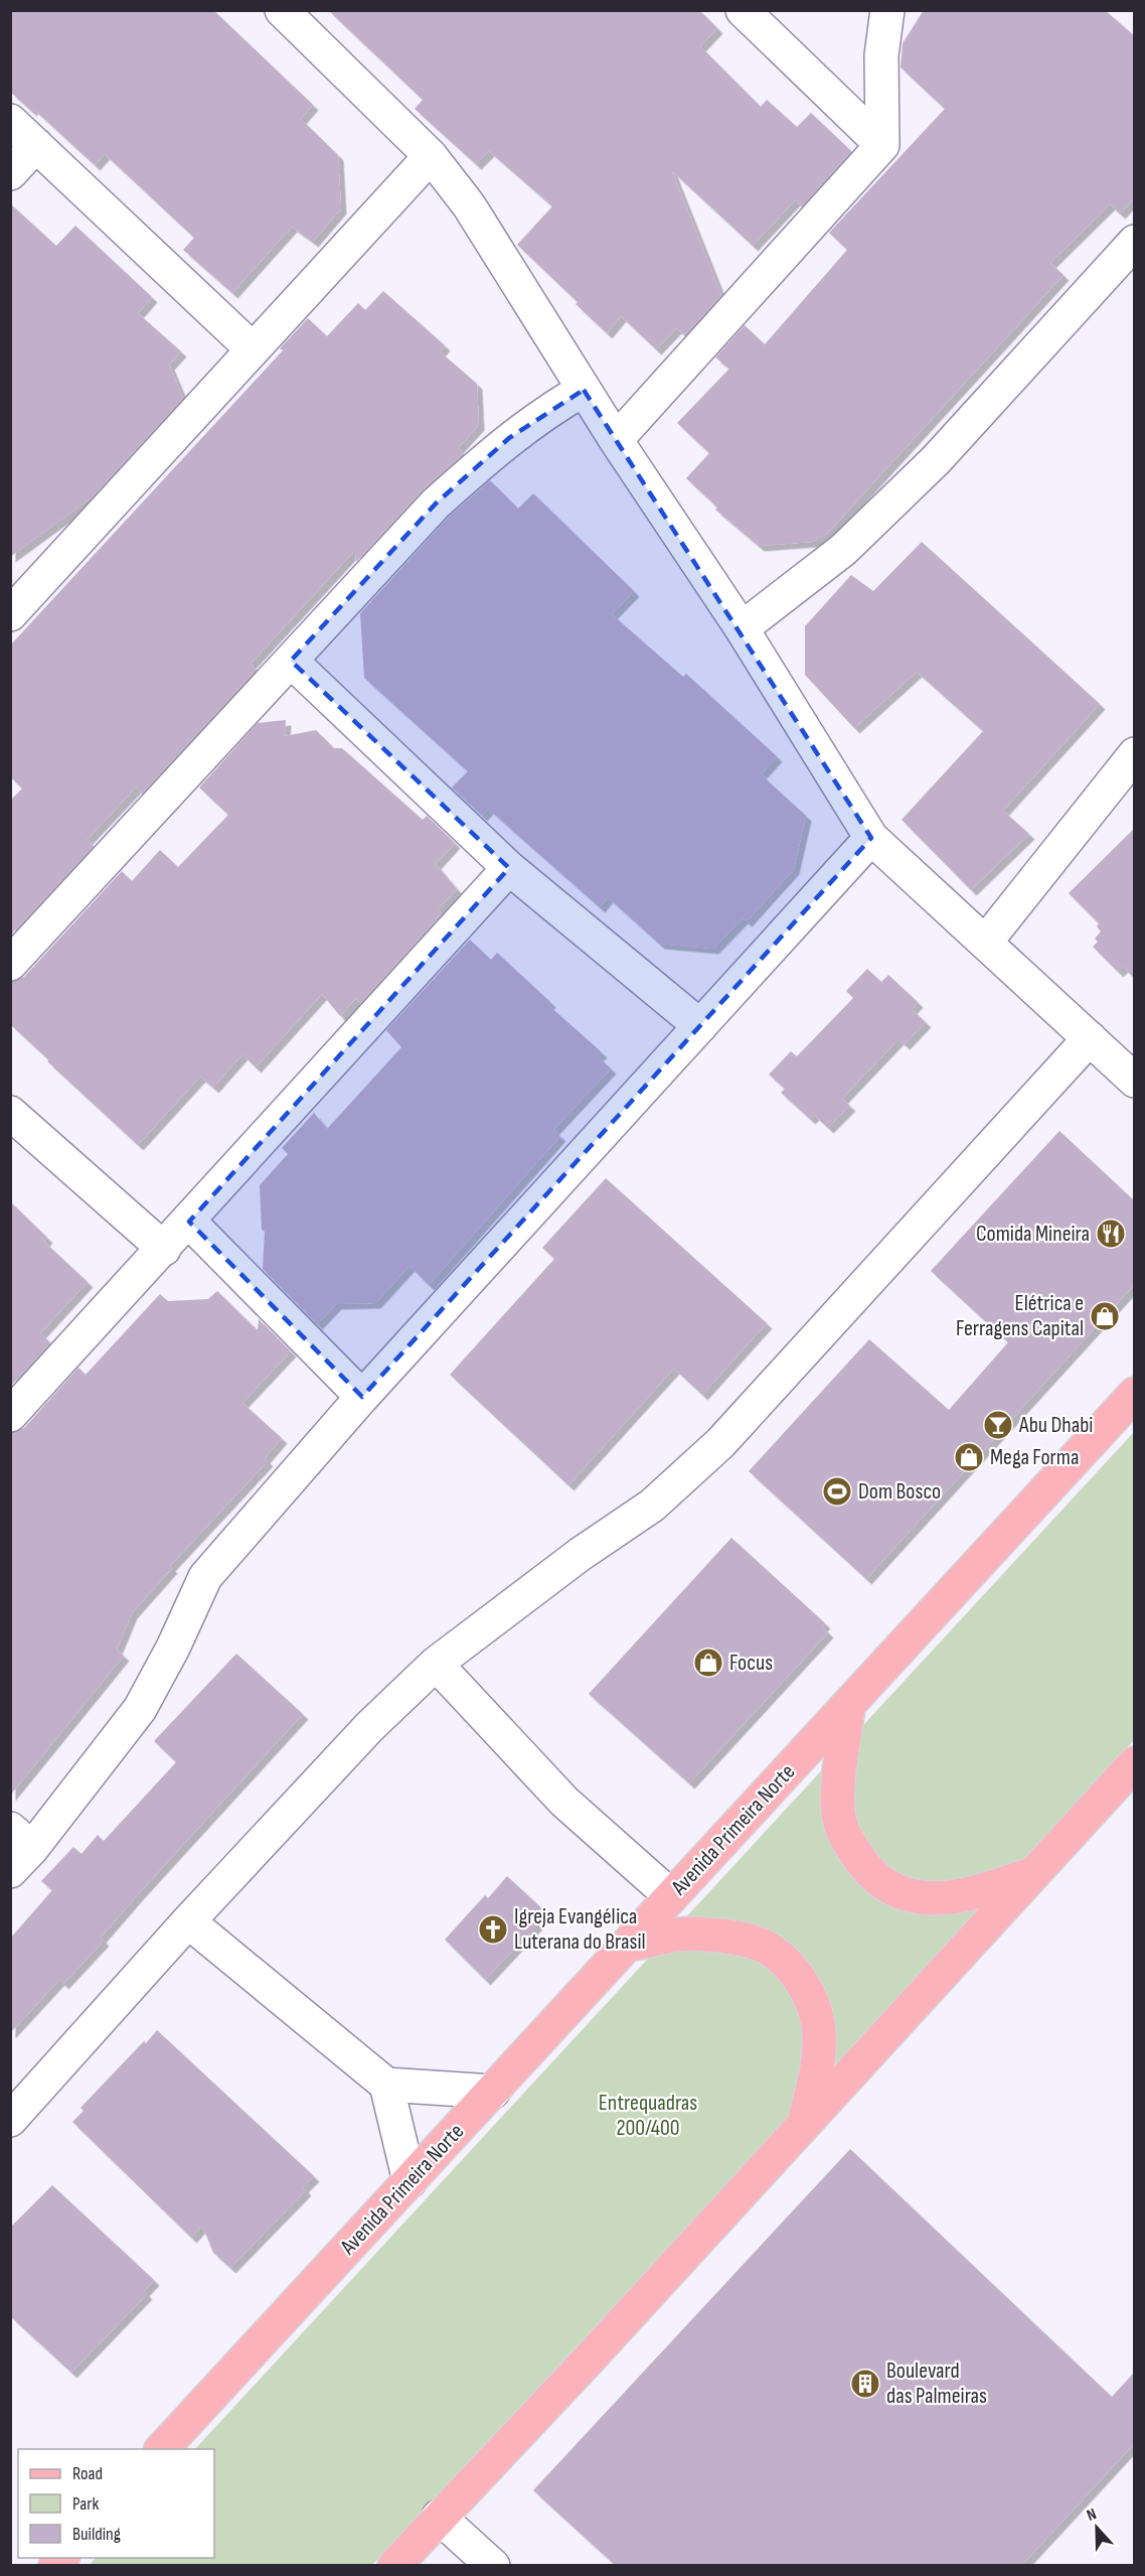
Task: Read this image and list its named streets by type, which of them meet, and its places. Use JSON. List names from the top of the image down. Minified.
{"streets":{"main road":["Avenida Primeira Norte"]},"parks":["Entrequadras 200/400"],"places":{"restaurant":["Comida Mineira"],"shop":["Elétrica e Ferragens Capital","Mega Forma","Focus"],"bar":["Abu Dhabi"],"sports":["Dom Bosco"],"church":["Igreja Evangélica Luterana do Brasil"],"building":["Boulevard das Palmeiras"]},"legend":["Road","Park","Building"],"north":"top"}
